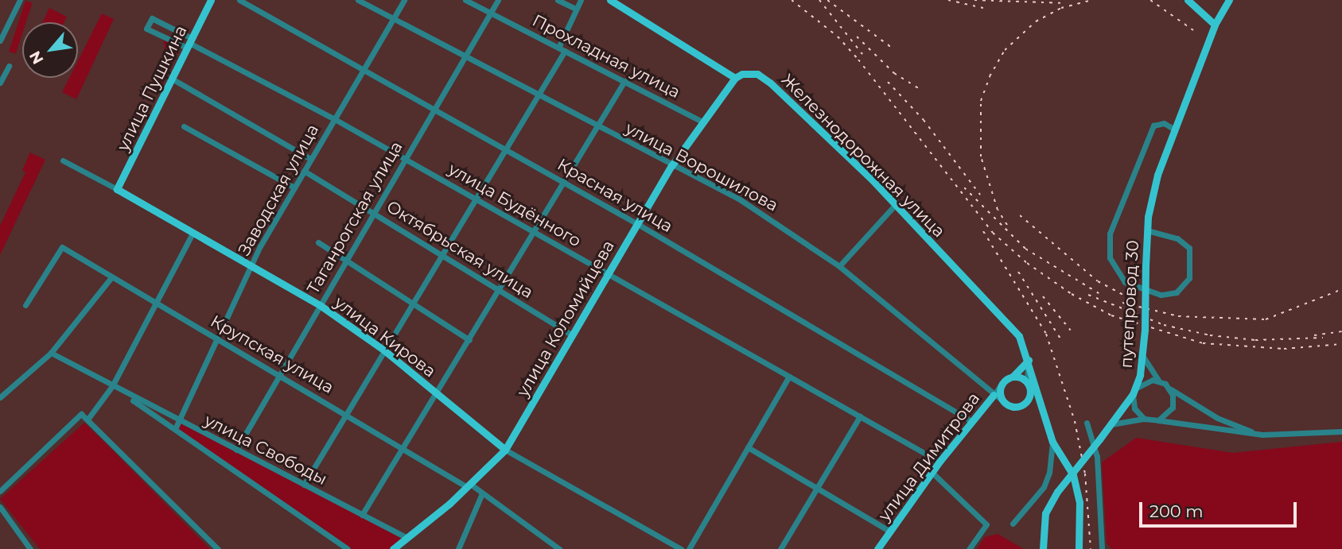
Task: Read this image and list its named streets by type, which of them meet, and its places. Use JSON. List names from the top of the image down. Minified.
{"streets":{"main road":["улица Пушкина","Железнодорожная улица","путепровод 30","улица Коломийцева","улица Кирова","улица Димитрова"],"street":["Прохладная улица","улица Ворошилова","Заводская улица","Красная улица","улица Будённого","Таганрогская улица","Октябрьская улица","Крупская улица","улица Свободы"]},"crossings":[["Прохладная улица","Таганрогская улица"],["Прохладная улица","улица Коломийцева"],["улица Пушкина","улица Будённого"],["улица Пушкина","улица Кирова"],["Железнодорожная улица","улица Коломийцева"],["улица Ворошилова","Заводская улица"],["улица Ворошилова","Таганрогская улица"],["улица Ворошилова","улица Коломийцева"],["улица Ворошилова","улица Димитрова"],["Заводская улица","Красная улица"],["Заводская улица","улица Будённого"],["Заводская улица","Октябрьская улица"],["Заводская улица","улица Кирова"],["Заводская улица","Крупская улица"],["Заводская улица","улица Свободы"],["Красная улица","Таганрогская улица"],["Красная улица","улица Коломийцева"],["Красная улица","улица Димитрова"],["улица Будённого","Таганрогская улица"],["улица Будённого","улица Коломийцева"],["улица Будённого","улица Димитрова"],["Таганрогская улица","Октябрьская улица"],["Таганрогская улица","улица Кирова"],["Таганрогская улица","Крупская улица"],["Таганрогская улица","улица Свободы"],["Октябрьская улица","улица Коломийцева"],["улица Коломийцева","улица Кирова"],["улица Коломийцева","Крупская улица"],["улица Коломийцева","улица Свободы"]],"scale_bar":"200 m","north":"bottom left"}
